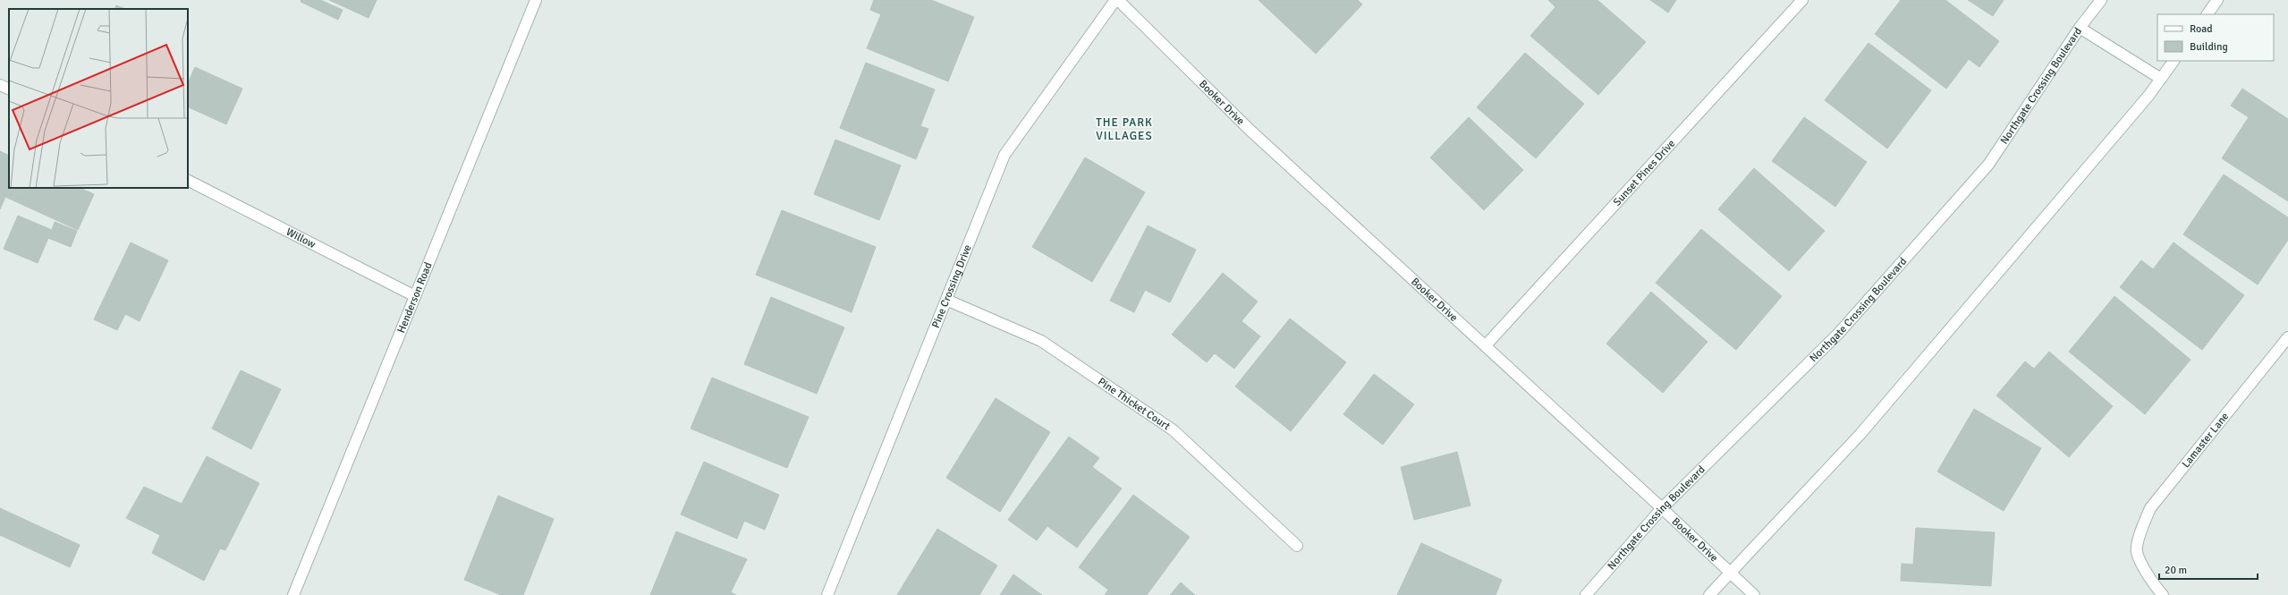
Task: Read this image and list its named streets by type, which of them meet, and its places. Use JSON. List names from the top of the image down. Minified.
{"streets":{"street":["Northgate Crossing Boulevard","Booker Drive","Sunset Pines Drive","Willow","Pine Crossing Drive","Henderson Road","Pine Thicket Court","Lamaster Lane"]},"crossings":[["Northgate Crossing Boulevard","Booker Drive"],["Booker Drive","Sunset Pines Drive"],["Booker Drive","Pine Crossing Drive"],["Willow","Henderson Road"],["Pine Crossing Drive","Pine Thicket Court"]],"districts":["THE PARK VILLAGES"],"legend":["Road","Building"],"scale_bar":"20 m"}
